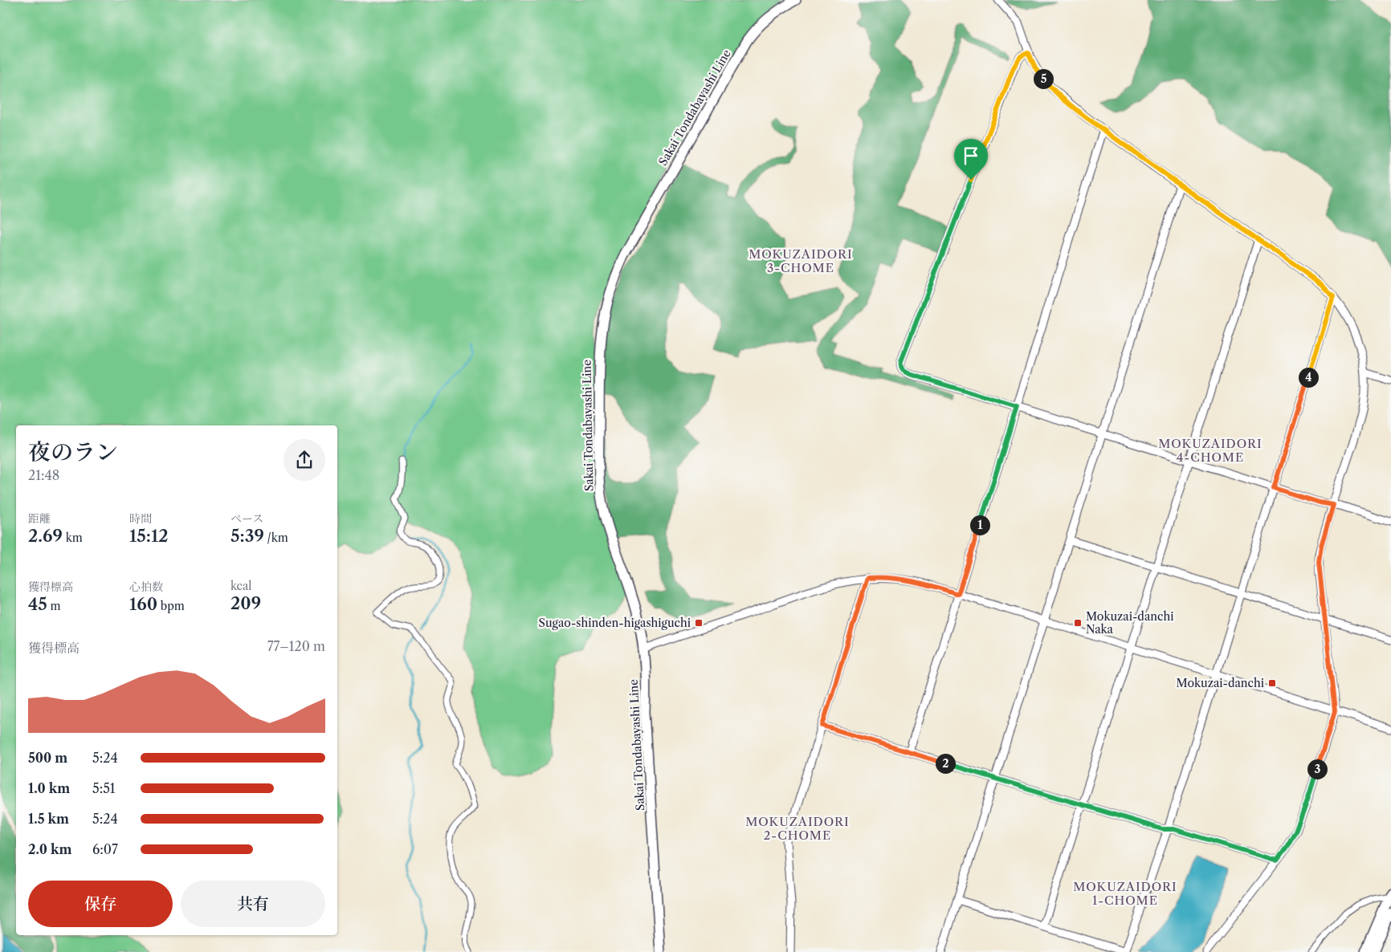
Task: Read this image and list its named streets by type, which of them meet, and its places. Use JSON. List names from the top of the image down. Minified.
{"streets":{"main road":["Sakai Tondabayashi Line"]},"districts":["MOKUZAIDORI 3-CHOME","MOKUZAIDORI 4-CHOME","MOKUZAIDORI 2-CHOME","MOKUZAIDORI 1-CHOME"],"places":{"transit":["Sugao-shinden-higashiguchi","Mokuzai-danchi Naka","Mokuzai-danchi"]},"page":{"pins":["5","4","1","2","3"],"heading":["夜のラン","21:48"],"stats":[["距離","2.69 km"],["時間","15:12"],["ペース","5:39 /km"],["獲得標高","45 m"],["心拍数","160 bpm"],["kcal","209"]],"chart":["獲得標高","77–120 m"],"list":[{"name":"500 m","note":"5:24"},{"name":"1.0 km","note":"5:51"},{"name":"1.5 km","note":"5:24"},{"name":"2.0 km","note":"6:07"}],"buttons":["保存","共有"]}}
